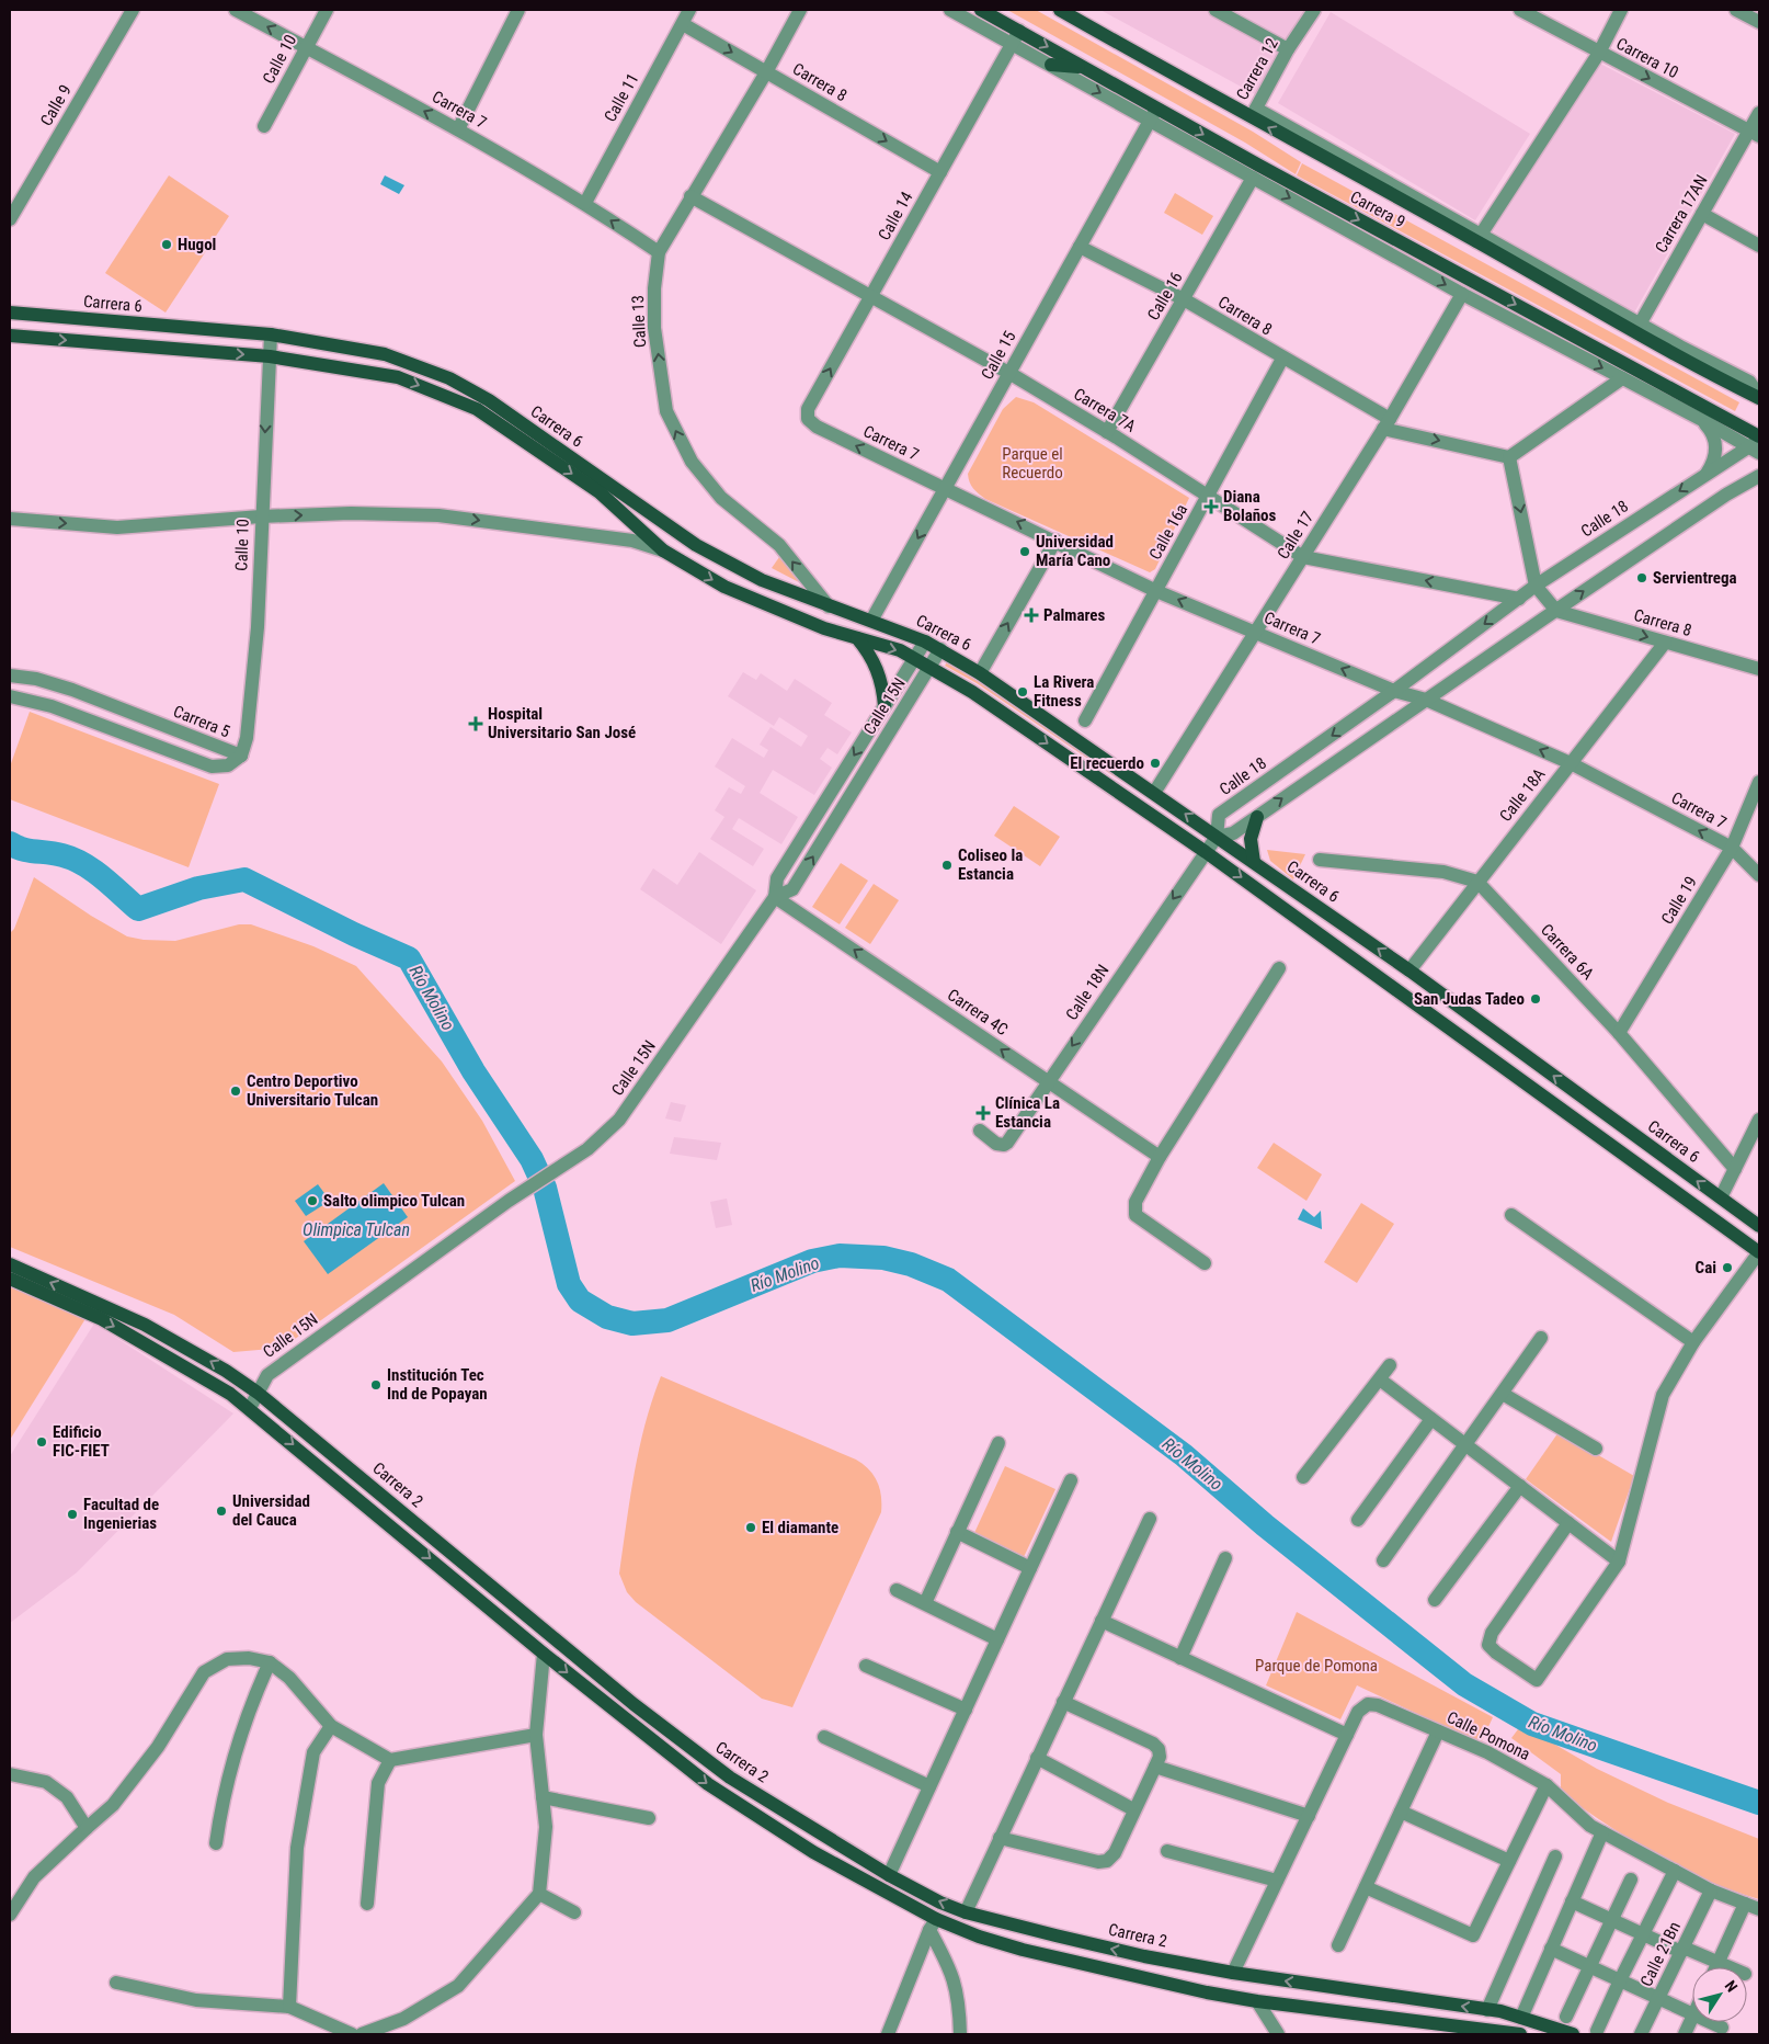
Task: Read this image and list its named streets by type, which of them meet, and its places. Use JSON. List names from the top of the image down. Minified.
{"streets":{"main road":["Carrera 9","Carrera 6","Carrera 2"],"street":["Carrera 10","Calle 10","Carrera 12","Carrera 8","Calle 11","Calle 9","Carrera 7","Carrera 17AN","Calle 14","Calle 16","Calle 13","Calle 15","Carrera 7A","Calle 18","Calle 16a","Calle 17","Calle 15N","Carrera 5","Calle 18A","Calle 19","Carrera 6A","Calle 18N","Carrera 4C","Calle Pomona","Calle 21Bn"]},"crossings":[["Carrera 10","Carrera 17AN"],["Calle 10","Carrera 7"],["Calle 10","Carrera 6"],["Calle 10","Carrera 5"],["Carrera 12","Carrera 9"],["Carrera 8","Calle 11"],["Carrera 8","Calle 14"],["Carrera 8","Calle 16"],["Carrera 8","Calle 13"],["Carrera 8","Calle 15"],["Carrera 8","Calle 16a"],["Carrera 8","Calle 17"],["Carrera 8","Calle 18A"],["Calle 11","Carrera 7"],["Carrera 7","Calle 14"],["Carrera 7","Calle 13"],["Carrera 7","Calle 15"],["Carrera 7","Calle 18"],["Carrera 7","Calle 16a"],["Carrera 7","Calle 17"],["Carrera 7","Calle 18A"],["Carrera 7","Calle 19"],["Carrera 9","Carrera 17AN"],["Carrera 9","Calle 14"],["Carrera 9","Calle 15"],["Carrera 9","Calle 18"],["Calle 14","Carrera 7A"],["Calle 16","Carrera 7A"],["Carrera 6","Calle 13"],["Carrera 6","Calle 15"],["Carrera 6","Calle 18"],["Carrera 6","Calle 17"],["Carrera 6","Calle 15N"],["Carrera 6","Calle 18A"],["Carrera 6","Calle 18N"],["Calle 13","Carrera 7A"],["Calle 15","Carrera 7A"],["Carrera 7A","Calle 18"],["Carrera 7A","Calle 16a"],["Carrera 7A","Calle 17"],["Calle 18","Calle 18N"],["Calle 15N","Carrera 4C"],["Calle 15N","Carrera 2"],["Calle 18A","Carrera 6A"],["Calle 19","Carrera 6A"],["Calle 18N","Carrera 4C"],["Carrera 2","Calle Pomona"],["Calle Pomona","Calle 21Bn"]],"one_way":["Carrera 10","Carrera 8","Carrera 7","Calle 13","Calle 18N","Carrera 4C"],"water":["Río Molino","Olimpica Tulcan"],"parks":["Parque el Recuerdo","Parque de Pomona"],"places":{"other":["Hugol","Universidad María Cano","Servientrega","La Rivera Fitness","El recuerdo","Coliseo la Estancia","San Judas Tadeo","Centro Deportivo Universitario Tulcan","Salto olimpico Tulcan","Cai","Institución Tec Ind de Popayan","Edificio FIC-FIET","Universidad del Cauca","Facultad de Ingenierias","El diamante"],"health":["Diana Bolaños","Palmares","Hospital Universitario San José","Clínica La Estancia"]},"north":"top right"}
